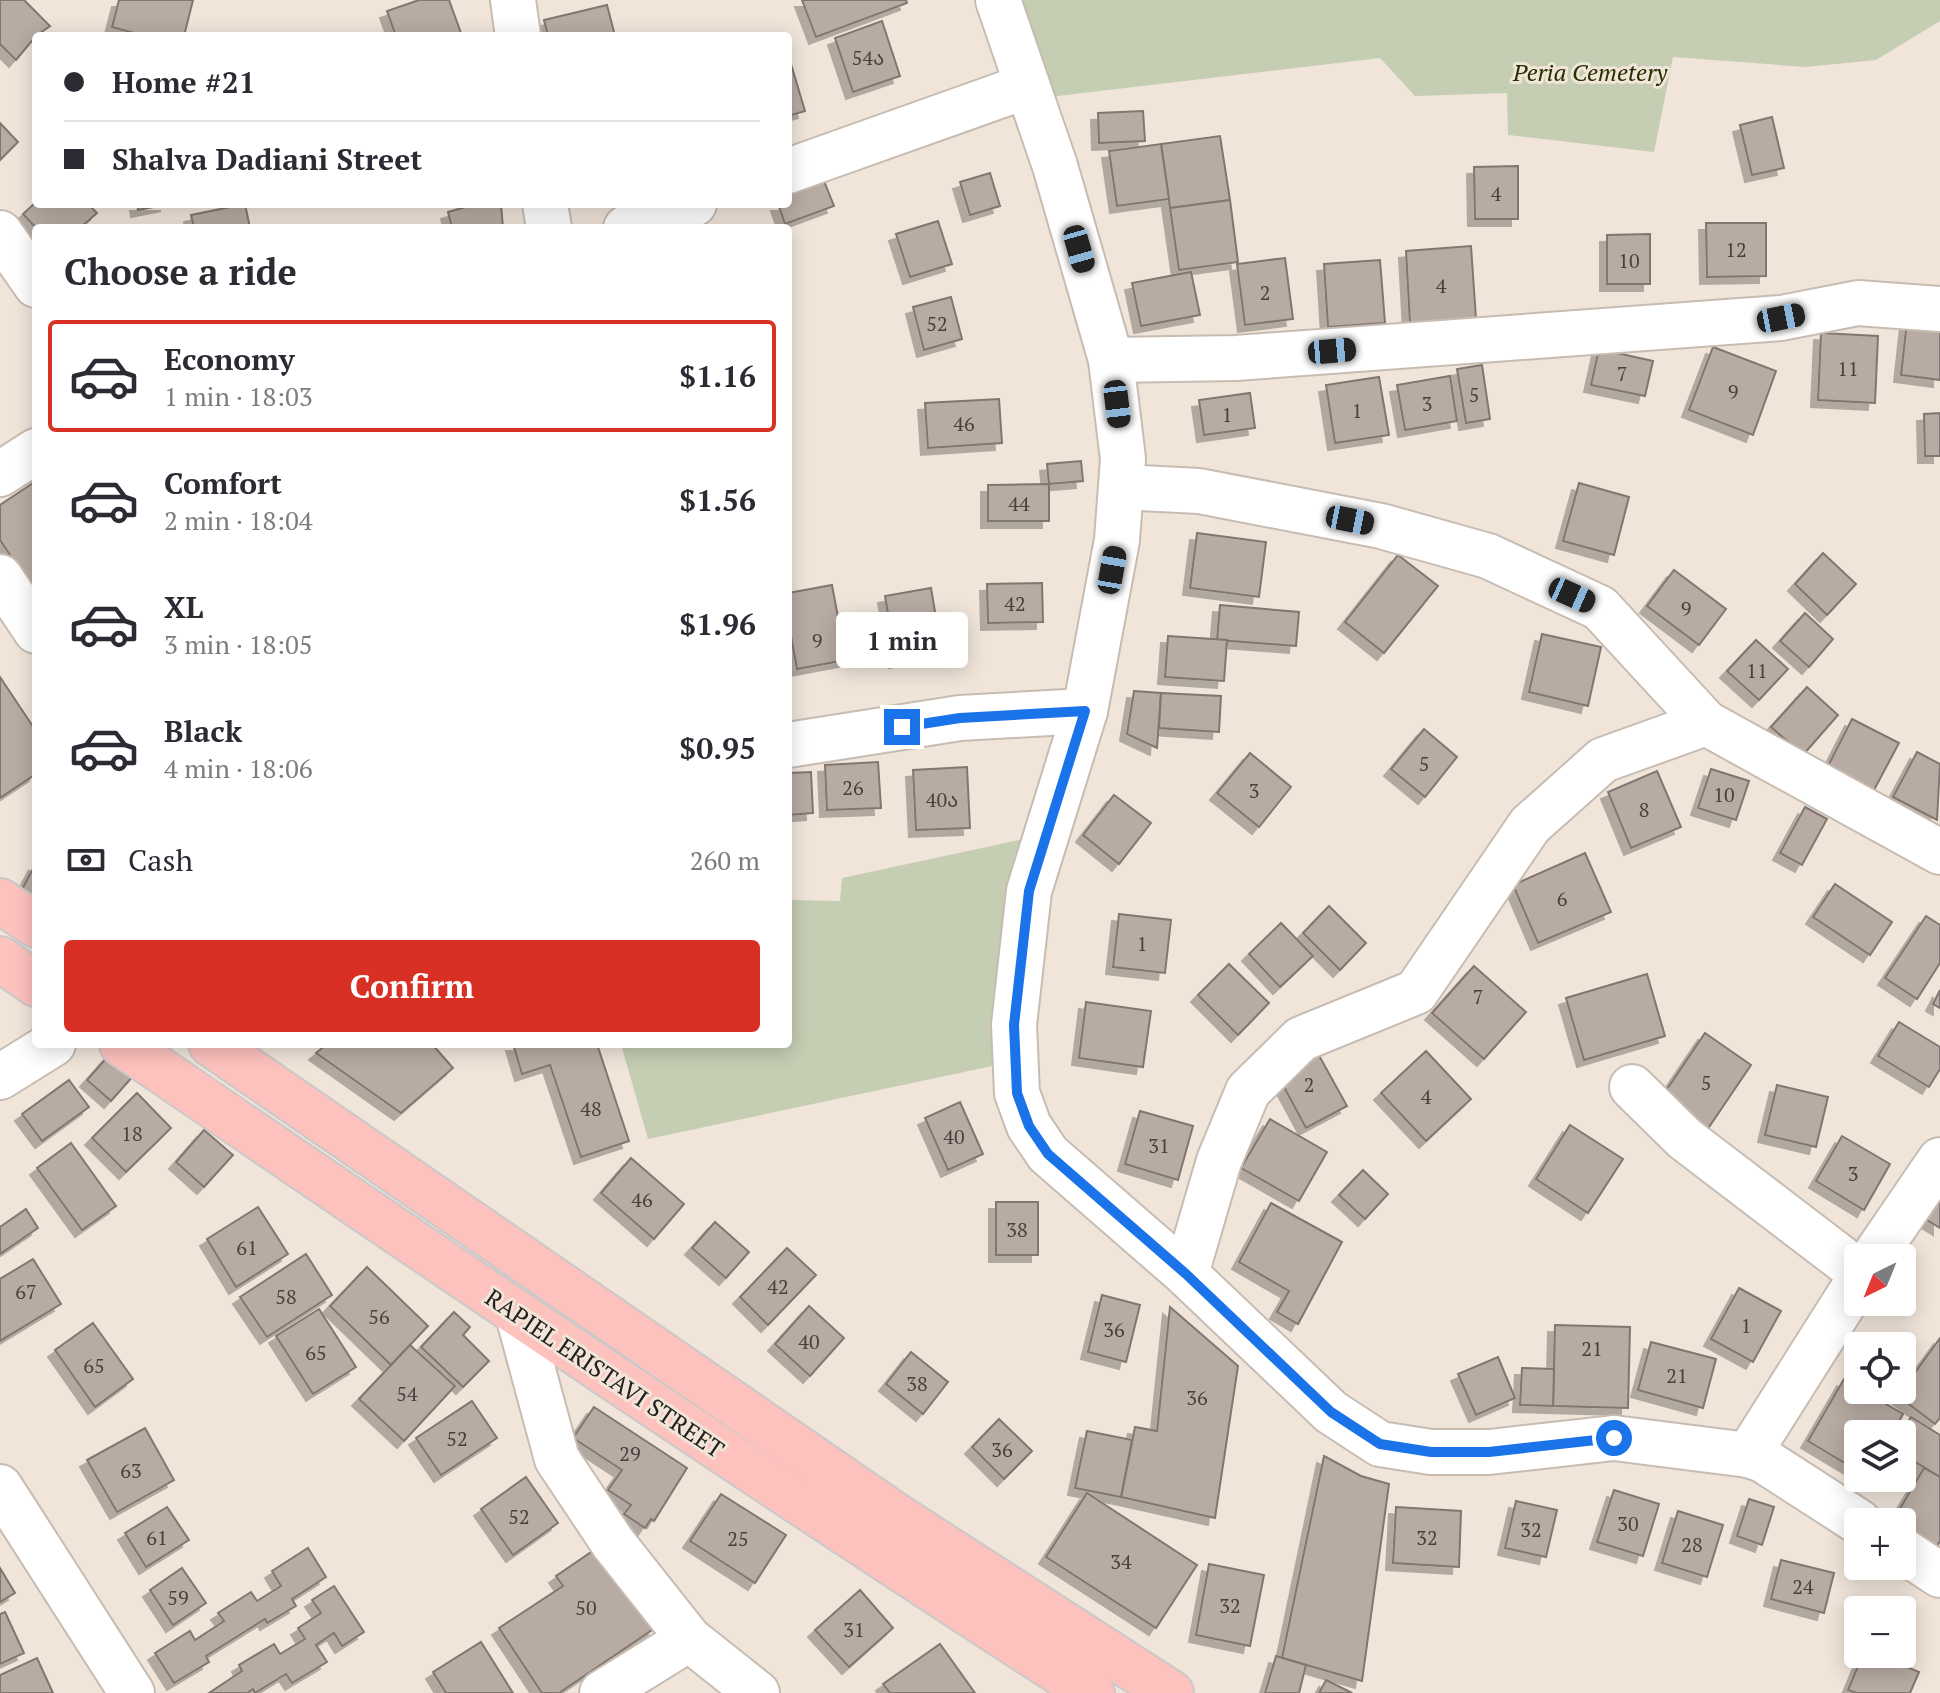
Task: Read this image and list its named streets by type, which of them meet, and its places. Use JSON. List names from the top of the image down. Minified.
{"streets":{"main road":["RAPIEL ERISTAVI STREET"]},"parks":["Peria Cemetery"],"house_numbers":["54ა","4","12","10","4","2","52","11","7","9","5","3","1","1","46","44","42","9","9","11","5","26","3","10","40ა","8","6","1","7","5","2","4","48","18","40","31","3","46","38","61","42","67","58","56","1","36","40","21","65","65","21","38","54","36","52","36","29","63","52","30","32","61","32","25","28","34","24","59","32","50","31"],"north":"bottom left","page":{"banner":["Home #21","Shalva Dadiani Street"],"heading":"Choose a ride","list":[{"name":"Economy","note":"1 min · 18:03","value":"$1.16"},{"name":"Comfort","note":"2 min · 18:04","value":"$1.56"},{"name":"XL","note":"3 min · 18:05","value":"$1.96"},{"name":"Black","note":"4 min · 18:06","value":"$0.95"}],"bubble":"1 min","pay":["Cash","260 m"],"buttons":"Confirm","map_buttons":["+","−"]}}
